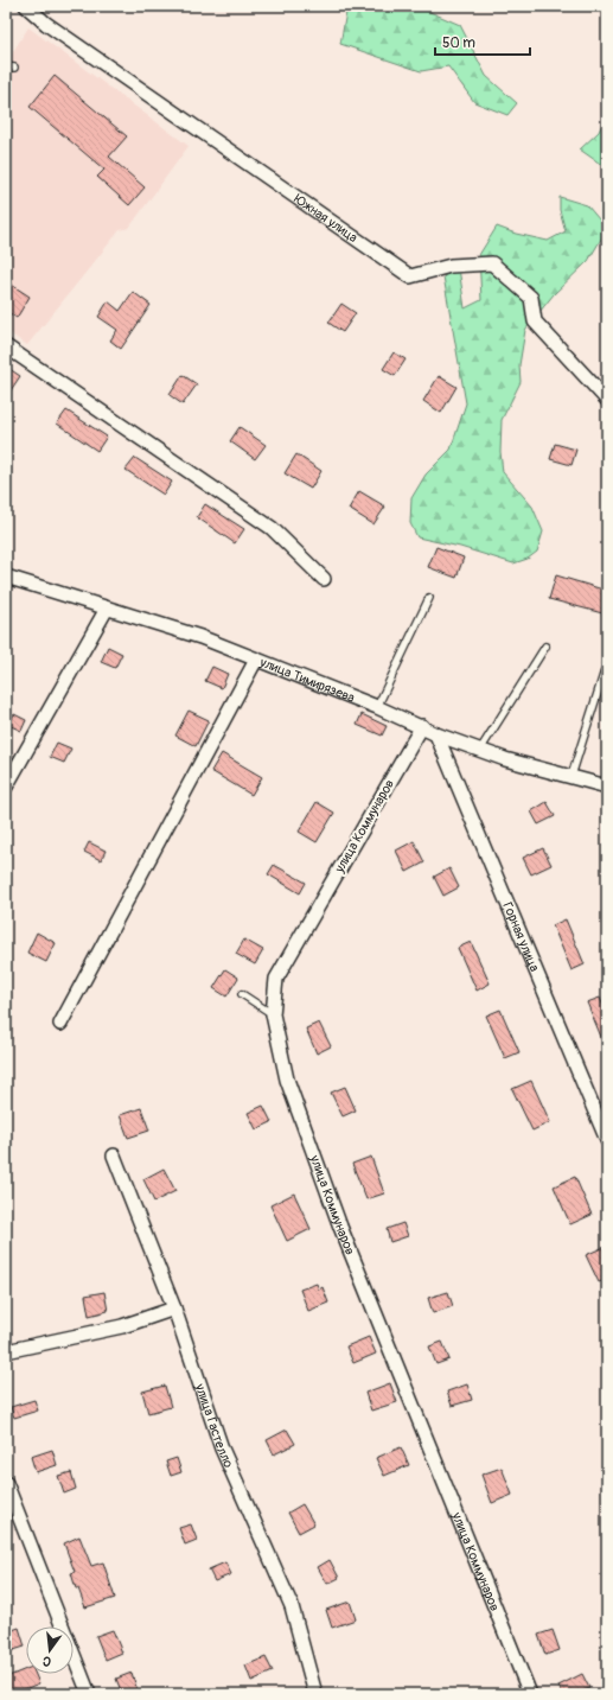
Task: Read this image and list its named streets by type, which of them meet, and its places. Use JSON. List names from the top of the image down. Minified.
{"streets":{"street":["Южная улица","улица Тимирязева","улица Коммунаров","Горная улица","улица Гастелло"]},"crossings":[["улица Тимирязева","улица Коммунаров"],["улица Тимирязева","Горная улица"]],"scale_bar":"50 m","north":"bottom"}
